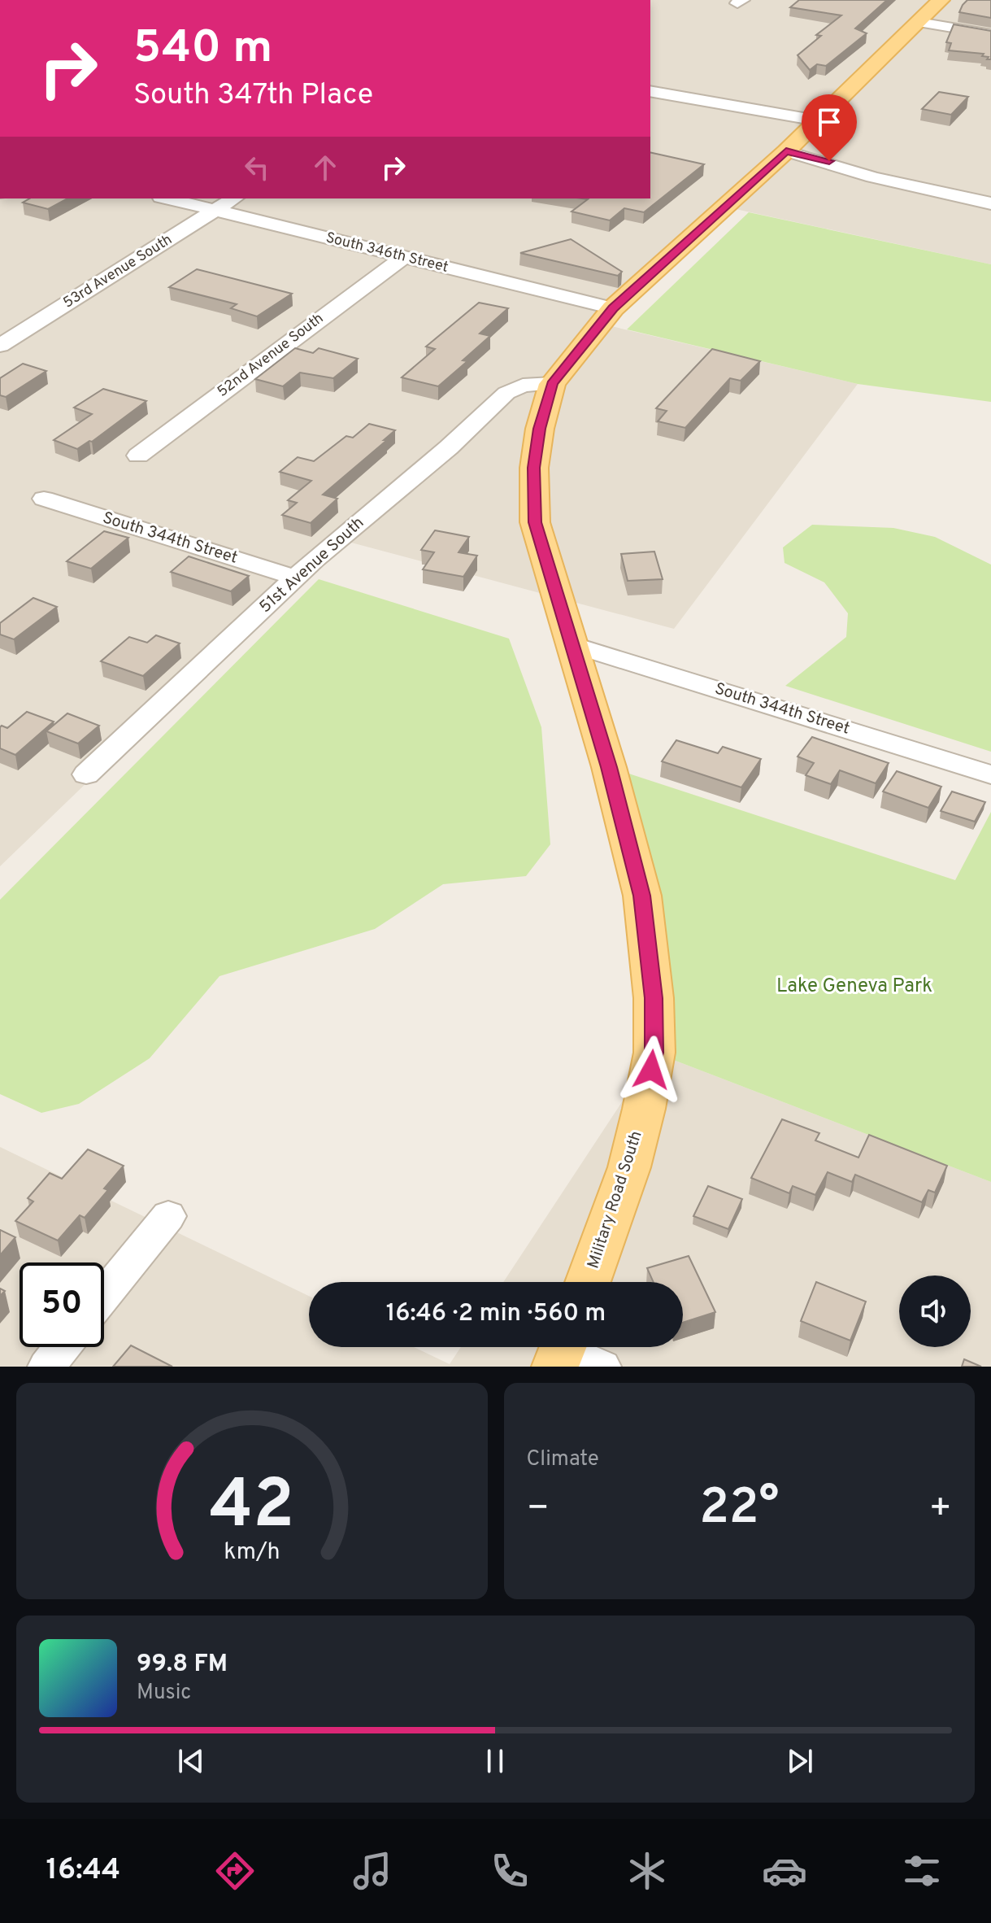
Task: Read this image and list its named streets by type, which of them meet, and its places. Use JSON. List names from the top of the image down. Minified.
{"streets":{"main road":["Military Road South"],"street":["South 346th Street","53rd Avenue South","52nd Avenue South","South 344th Street","51st Avenue South"]},"crossings":[["South 346th Street","53rd Avenue South"],["South 346th Street","52nd Avenue South"],["South 346th Street","Military Road South"],["South 344th Street","51st Avenue South"],["South 344th Street","Military Road South"],["51st Avenue South","Military Road South"]],"parks":["Lake Geneva Park"],"page":{"turn":["540 m","South 347th Place"],"limit":"50","trip":"16:46 · 2 min · 560 m","tile":"Climate","heat":["−","22°","+"],"song":["99.8 FM","Music"],"tabs":"16:44","gauge":["42","km/h"]}}
